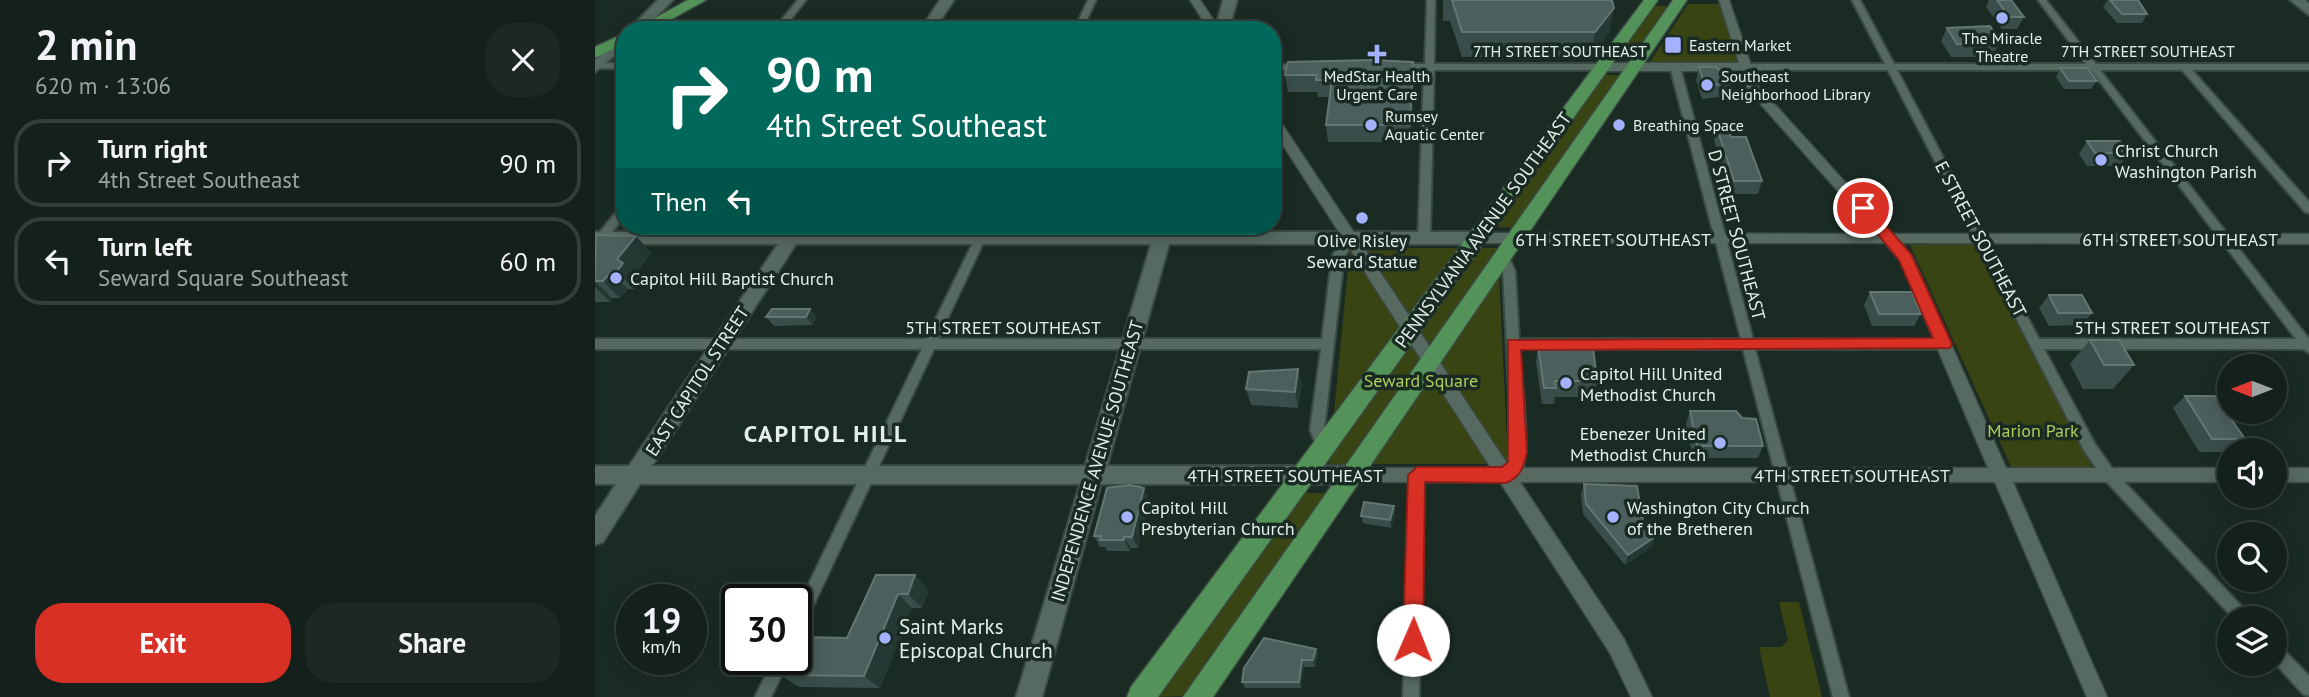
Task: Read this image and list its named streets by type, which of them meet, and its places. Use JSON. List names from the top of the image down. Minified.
{"streets":{"main road":["PENNSYLVANIA AVENUE SOUTHEAST","6TH STREET SOUTHEAST","EAST CAPITOL STREET","INDEPENDENCE AVENUE SOUTHEAST","4TH STREET SOUTHEAST"],"street":["7TH STREET SOUTHEAST","D STREET SOUTHEAST","E STREET SOUTHEAST","5TH STREET SOUTHEAST"]},"crossings":[["7TH STREET SOUTHEAST","PENNSYLVANIA AVENUE SOUTHEAST"],["7TH STREET SOUTHEAST","D STREET SOUTHEAST"],["7TH STREET SOUTHEAST","E STREET SOUTHEAST"],["PENNSYLVANIA AVENUE SOUTHEAST","6TH STREET SOUTHEAST"],["PENNSYLVANIA AVENUE SOUTHEAST","4TH STREET SOUTHEAST"],["D STREET SOUTHEAST","6TH STREET SOUTHEAST"],["D STREET SOUTHEAST","4TH STREET SOUTHEAST"],["6TH STREET SOUTHEAST","E STREET SOUTHEAST"],["E STREET SOUTHEAST","5TH STREET SOUTHEAST"],["E STREET SOUTHEAST","4TH STREET SOUTHEAST"],["5TH STREET SOUTHEAST","EAST CAPITOL STREET"],["5TH STREET SOUTHEAST","INDEPENDENCE AVENUE SOUTHEAST"],["EAST CAPITOL STREET","4TH STREET SOUTHEAST"],["INDEPENDENCE AVENUE SOUTHEAST","4TH STREET SOUTHEAST"]],"districts":["CAPITOL HILL"],"parks":["Seward Square","Marion Park"],"places":{"other":["The Miracle Theatre","Southeast Neighborhood Library","Rumsey Aquatic Center","Breathing Space","Christ Church Washington Parish","Olive Risley Seward Statue","Capitol Hill Baptist Church","Capitol Hill United Methodist Church","Ebenezer United Methodist Church","Capitol Hill Presbyterian Church","Washington City Church of the Bretheren","Saint Marks Episcopal Church"],"transit":["Eastern Market"],"health":["MedStar Health Urgent Care"]},"north":"left","page":{"heading":["2 min","620 m · 13:06"],"turn":["90 m","4th Street Southeast"],"list":[{"name":"Turn right","note":"4th Street Southeast","value":"90 m"},{"name":"Turn left","note":"Seward Square Southeast","value":"60 m"}],"then":"Then","speed":"19 km/h","limit":"30","buttons":["Exit","Share"]}}
